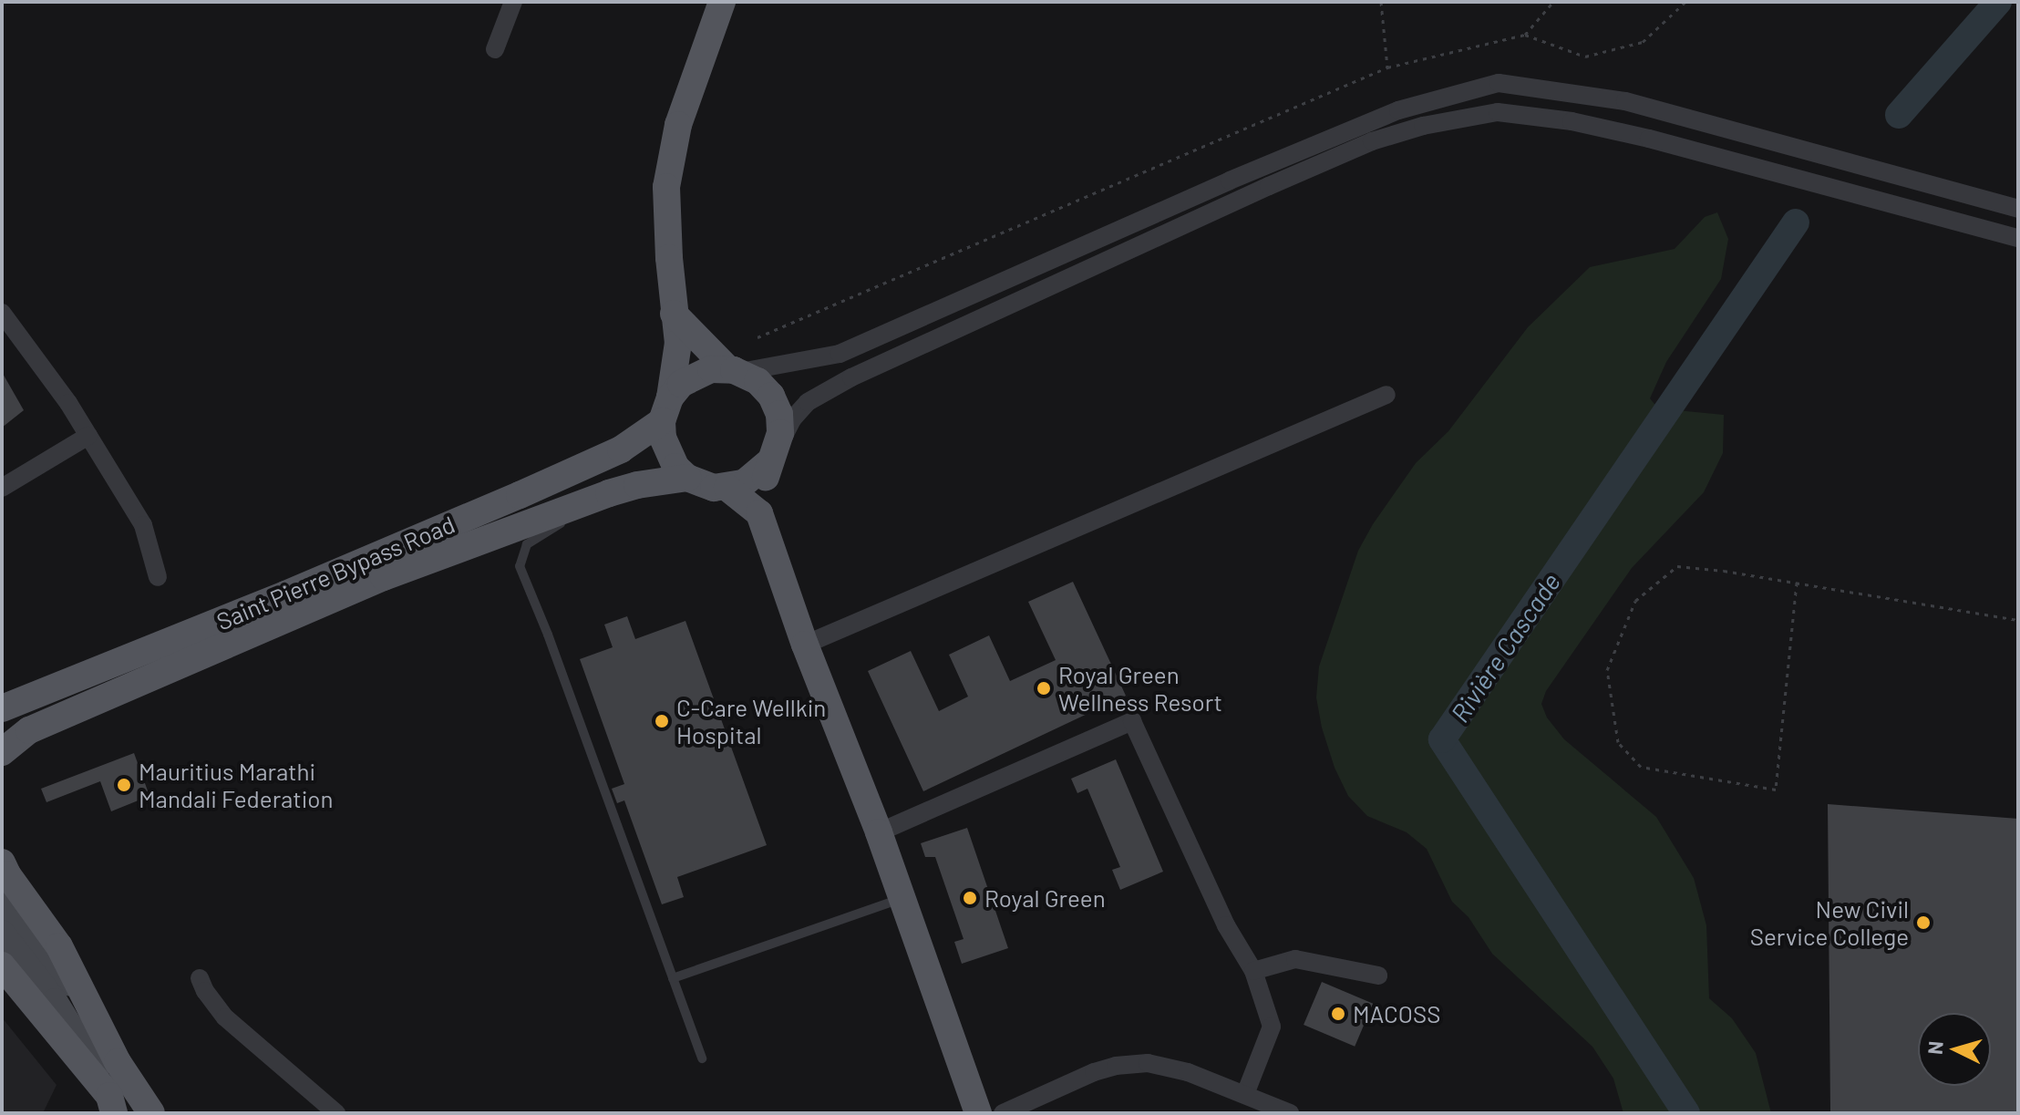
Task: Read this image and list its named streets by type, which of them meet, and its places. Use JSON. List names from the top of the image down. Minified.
{"streets":{"main road":["Saint Pierre Bypass Road"]},"water":["Rivière Cascade"],"places":["Royal Green Wellness Resort","C-Care Wellkin Hospital","Mauritius Marathi Mandali Federation","Royal Green","New Civil Service College","MACOSS"],"north":"left"}
